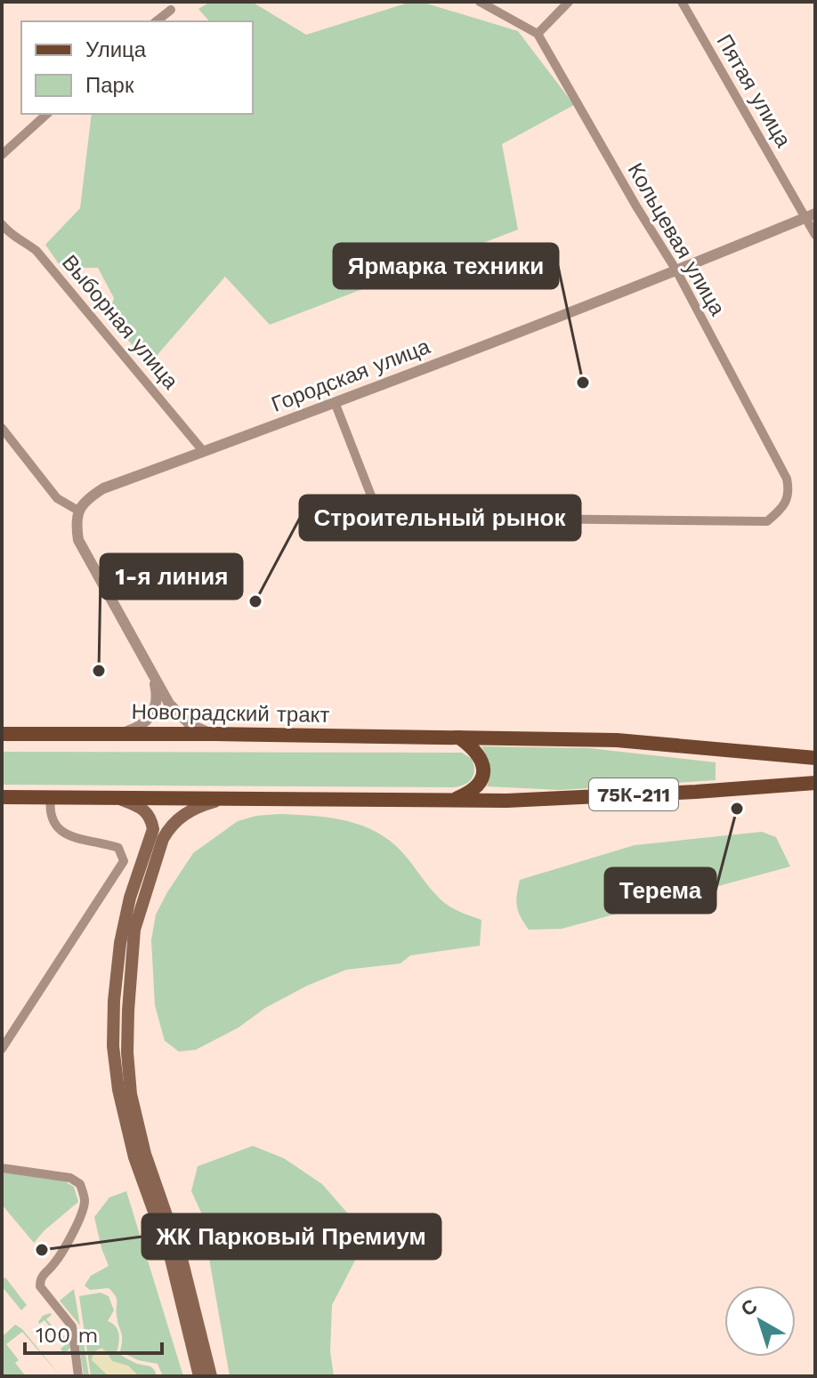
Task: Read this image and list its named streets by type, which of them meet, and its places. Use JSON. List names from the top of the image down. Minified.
{"streets":{"main road":["Новоградский тракт","75К-211"],"street":["Пятая улица","Кольцевая улица","Выборная улица","Городская улица"]},"crossings":[["Пятая улица","Городская улица"],["Кольцевая улица","Городская улица"],["Выборная улица","Городская улица"]],"places":["Ярмарка техники","Строительный рынок","1-я линия","Терема","ЖК Парковый Премиум"],"legend":["Улица","Парк"],"scale_bar":"100 m","north":"top left"}
